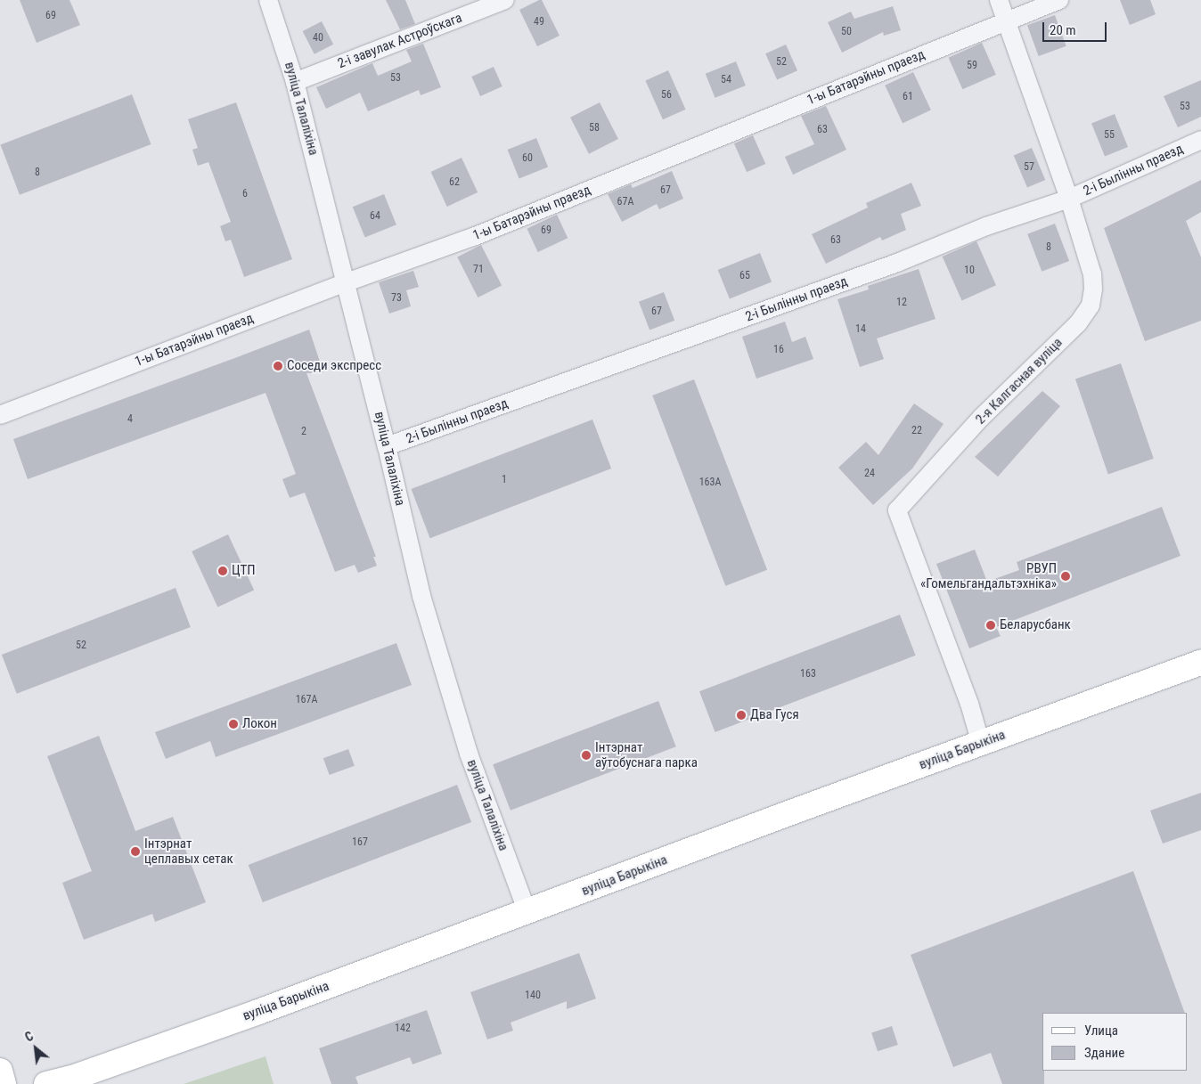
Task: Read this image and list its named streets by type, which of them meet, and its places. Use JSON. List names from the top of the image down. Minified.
{"streets":{"main road":["вуліца Барыкіна"],"street":["2-і завулак Астроўскага","1-ы Батарэйны праезд","вуліца Талаліхіна","2-і Былінны праезд","2-я Калгасная вуліца"]},"crossings":[["2-і завулак Астроўскага","вуліца Талаліхіна"],["1-ы Батарэйны праезд","вуліца Талаліхіна"],["1-ы Батарэйны праезд","2-я Калгасная вуліца"],["вуліца Талаліхіна","2-і Былінны праезд"],["вуліца Талаліхіна","вуліца Барыкіна"],["2-і Былінны праезд","2-я Калгасная вуліца"],["2-я Калгасная вуліца","вуліца Барыкіна"]],"places":["Соседи экспресс","ЦТП","РВУП «Гомельгандальтэхніка»","Беларусбанк","Два Гуся","Локон","Інтэрнат аўтобуснага парка","Інтэрнат цеплавых сетак"],"house_numbers":["69","49","50","40","52","59","53","54","56","61","53","58","63","55","60","57","8","62","67","6","67А","64","69","63","8","71","10","65","73","12","67","14","16","4","22","2","24","1","163А","52","163","167А","167","140","142"],"legend":["Улица","Здание"],"scale_bar":"20 m","north":"top left"}
